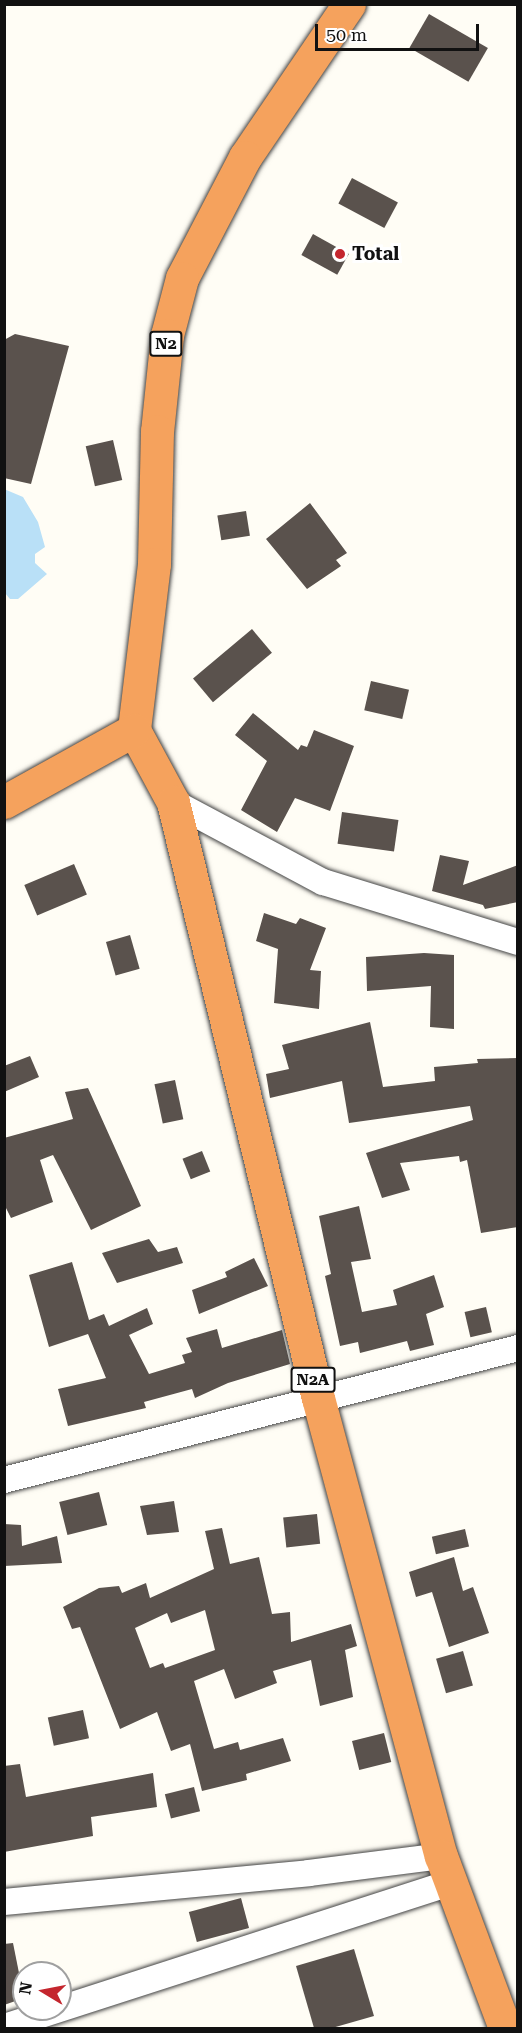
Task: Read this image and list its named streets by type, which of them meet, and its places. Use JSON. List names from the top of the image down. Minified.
{"streets":{"highway":["N2","N2A"]},"crossings":[["N2","N2A"]],"places":["Total"],"scale_bar":"50 m","north":"left"}
